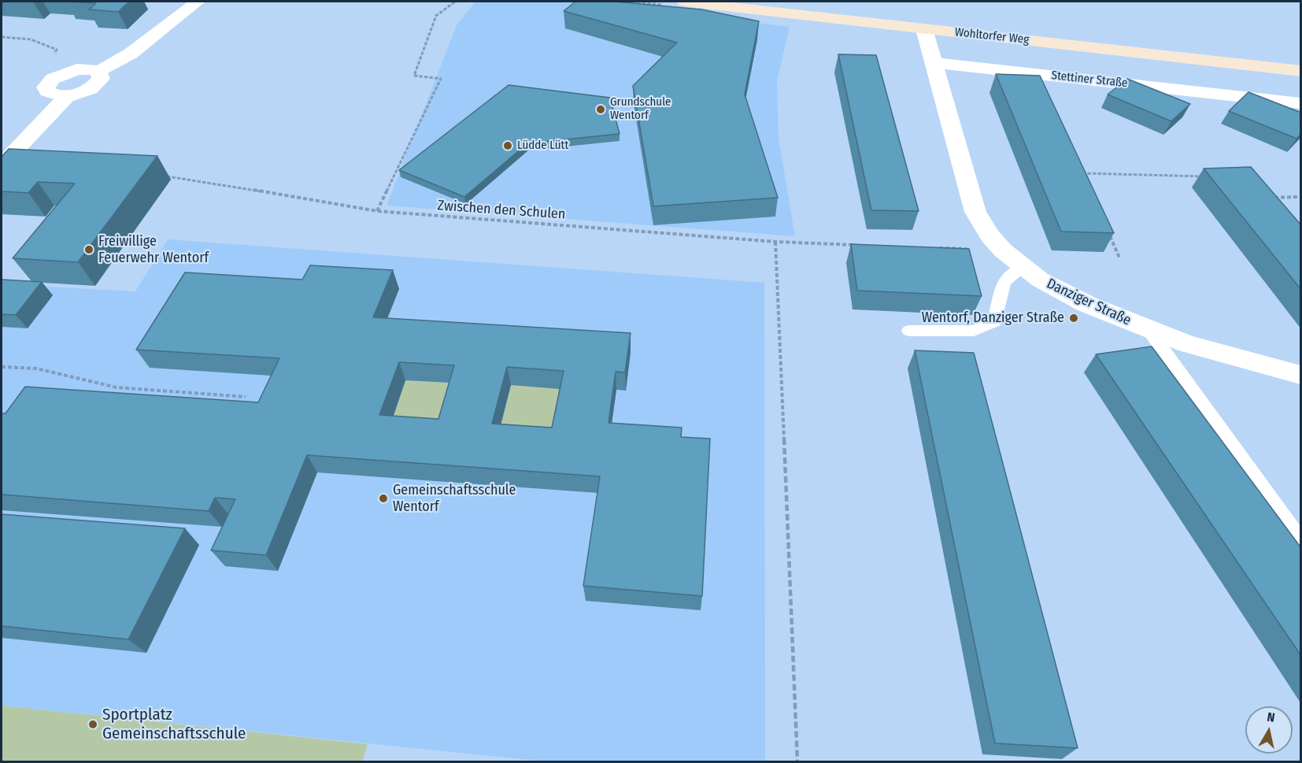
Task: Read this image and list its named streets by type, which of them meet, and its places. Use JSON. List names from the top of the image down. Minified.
{"streets":{"main road":["Wohltorfer Weg"],"street":["Stettiner Straße","Danziger Straße"],"path":["Zwischen den Schulen"]},"crossings":[["Wohltorfer Weg","Danziger Straße"],["Stettiner Straße","Danziger Straße"]],"places":["Grundschule Wentorf","Lüdde Lütt","Freiwillige Feuerwehr Wentorf","Wentorf, Danziger Straße","Gemeinschaftsschule Wentorf","Sportplatz Gemeinschaftsschule"],"north":"top"}
